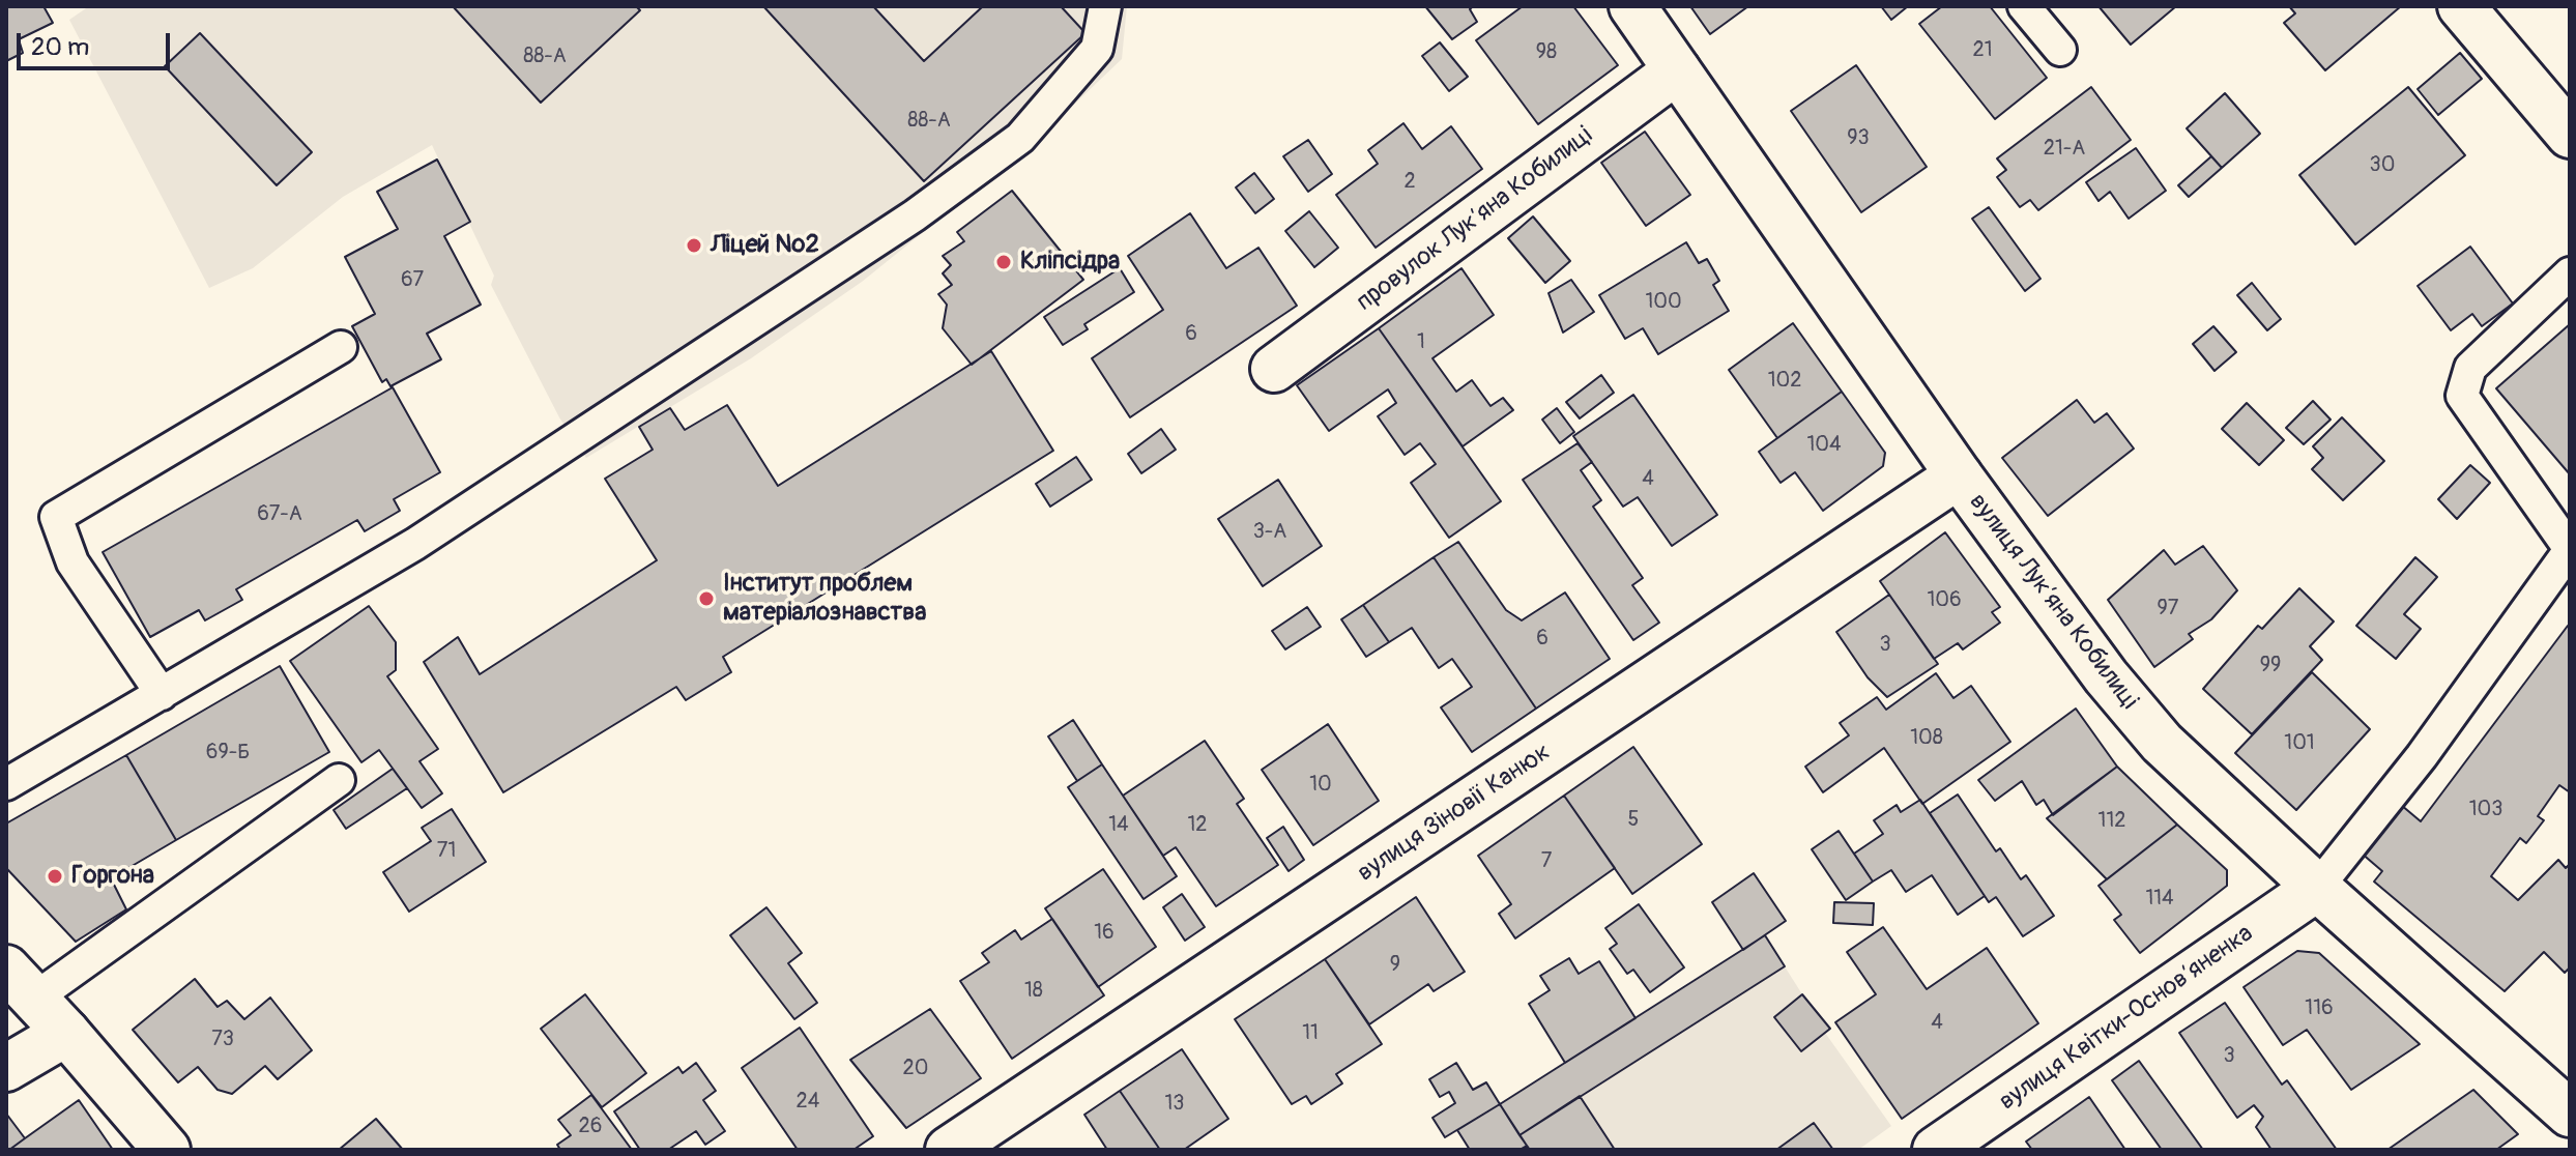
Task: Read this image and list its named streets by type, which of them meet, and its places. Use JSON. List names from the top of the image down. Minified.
{"streets":{"street":["провулок Лукʼяна Кобилиці","вулиця Лукʼяна Кобилиці","вулиця Зіновії Канюк","вулиця Квітки-Основʼяненка"]},"crossings":[["провулок Лукʼяна Кобилиці","вулиця Лукʼяна Кобилиці"],["вулиця Лукʼяна Кобилиці","вулиця Зіновії Канюк"],["вулиця Лукʼяна Кобилиці","вулиця Квітки-Основʼяненка"]],"places":["Ліцей №2","Кліпсідра","Інститут проблем матеріалознавства","Горгона"],"house_numbers":["21","98","88-А","88-А","93","21-А","30","2","67","100","6","1","102","104","4","67-А","3-А","106","97","6","3","99","108","101","69-Б","10","103","5","112","14","12","71","7","114","16","9","18","116","4","11","73","3","20","24","13","26"],"scale_bar":"20 m"}
